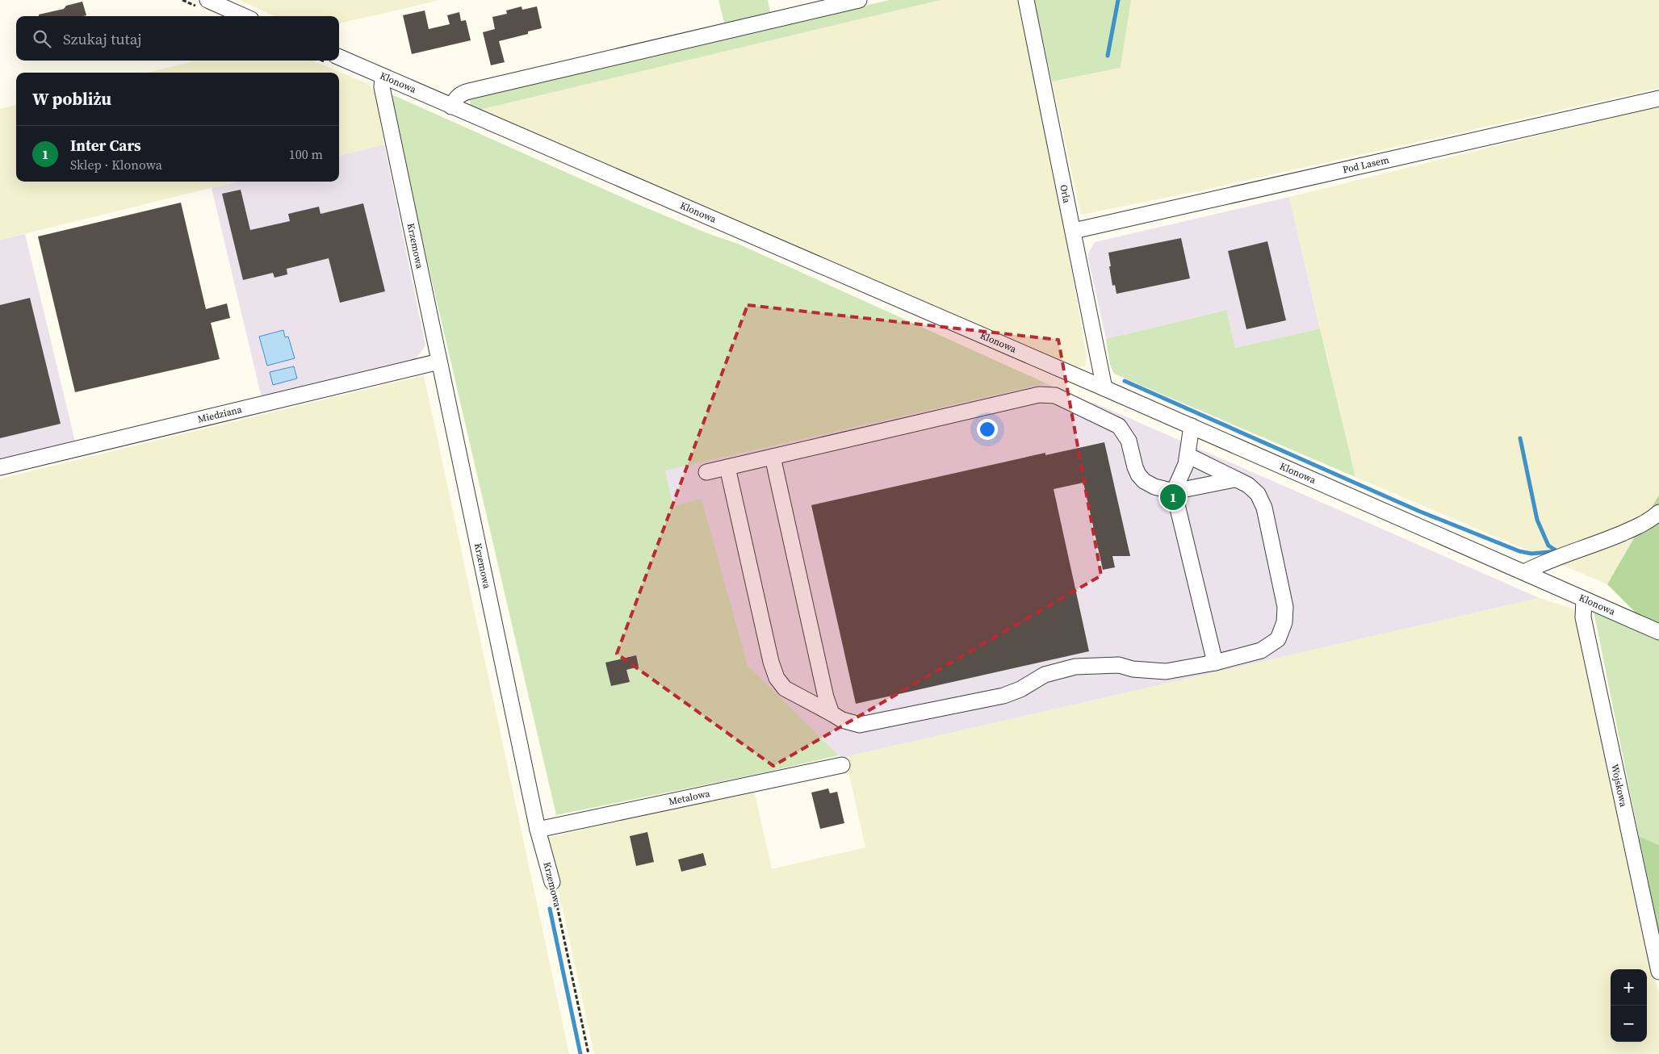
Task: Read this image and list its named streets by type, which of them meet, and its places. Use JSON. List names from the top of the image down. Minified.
{"streets":{"street":["Klonowa","Pod Lasem","Orla","Krzemowa","Miedziana","Wojskowa","Metalowa"]},"crossings":[["Klonowa","Orla"],["Klonowa","Krzemowa"],["Klonowa","Wojskowa"],["Pod Lasem","Orla"],["Krzemowa","Miedziana"],["Krzemowa","Metalowa"]],"page":{"search":"Szukaj tutaj","heading":"W pobliżu","list":[{"mark":"1","name":"Inter Cars","note":"Sklep · Klonowa","value":"100 m"}],"pins":"1","map_buttons":["+","−"]}}
